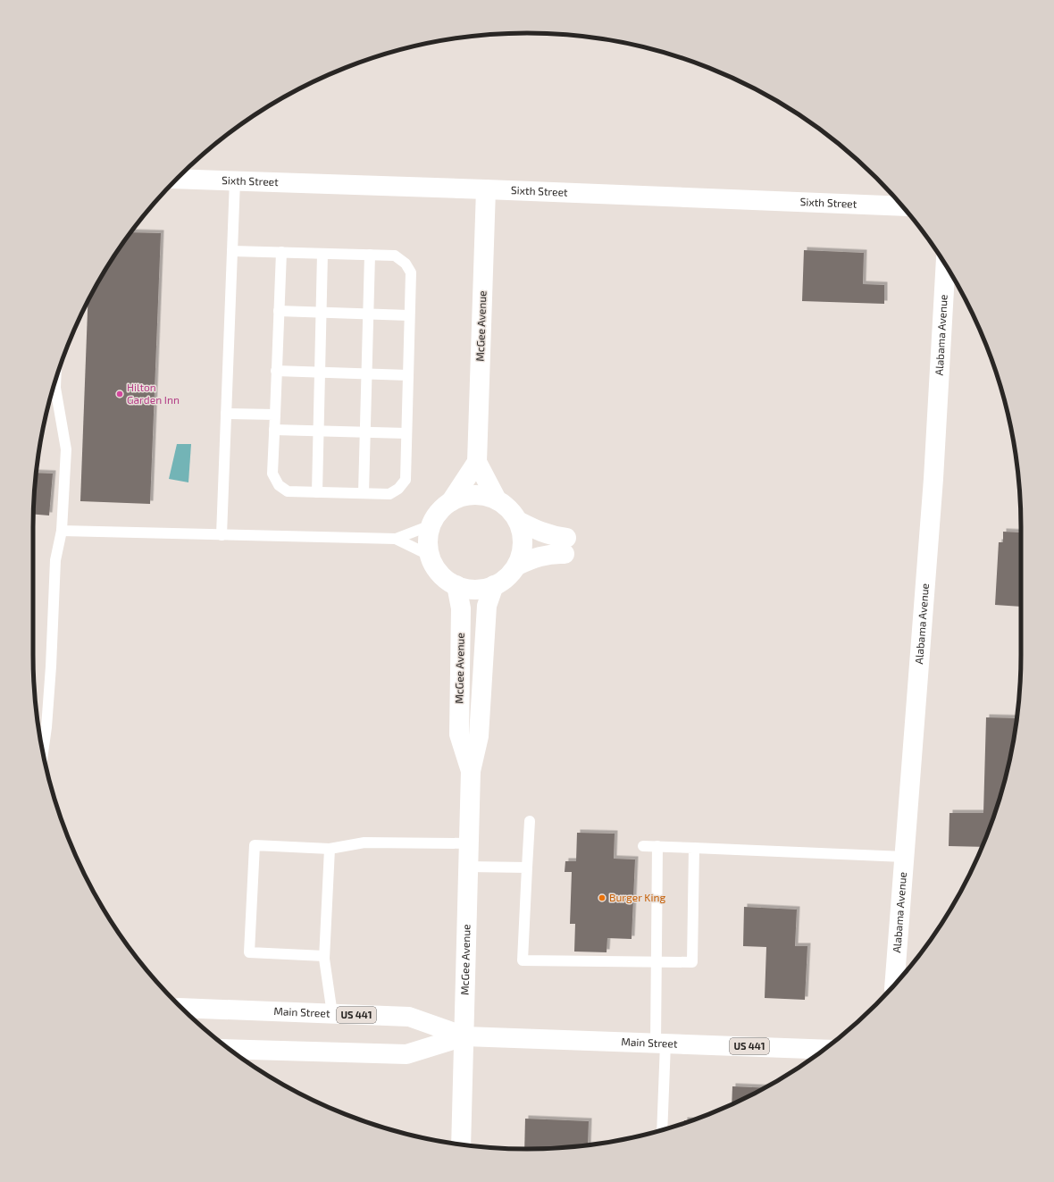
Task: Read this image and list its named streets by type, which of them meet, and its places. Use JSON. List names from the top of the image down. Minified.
{"streets":{"street":["Sixth Street","McGee Avenue","Alabama Avenue","Main Street","US 441"]},"crossings":[["Sixth Street","McGee Avenue"],["McGee Avenue","Main Street"]],"places":["Hilton Garden Inn","Burger King"]}
